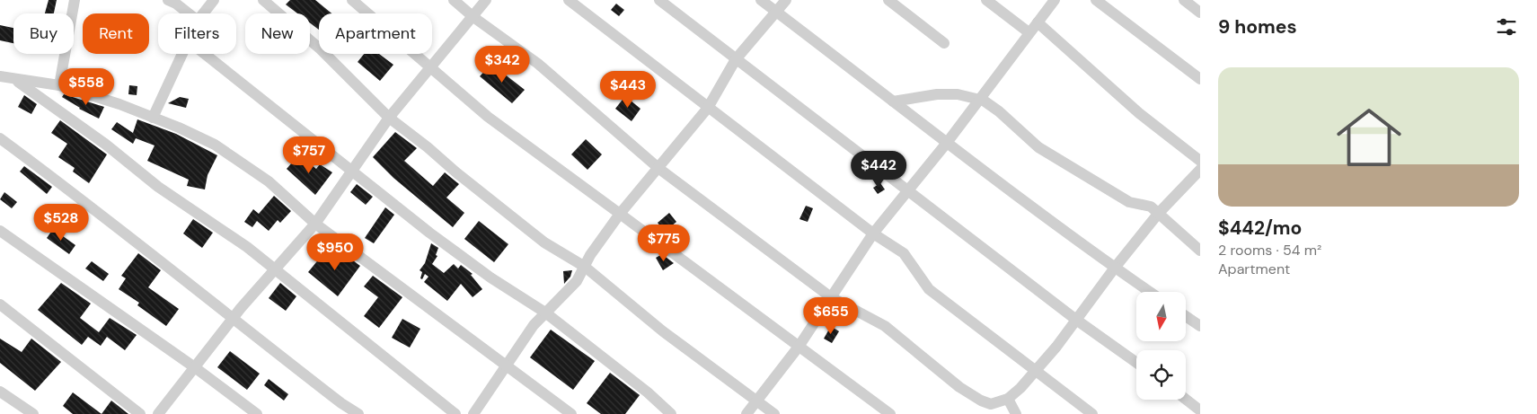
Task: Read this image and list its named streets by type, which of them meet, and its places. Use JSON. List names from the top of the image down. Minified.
{"north":"bottom","page":{"heading":"9 homes","chip":["Buy","Rent","Filters","New","Apartment"],"price":["$342","$558","$443","$757","$442","$528","$775","$950","$655"],"list":[{"name":"$442/mo","note":"2 rooms · 54 m² · Apartment"}]}}
